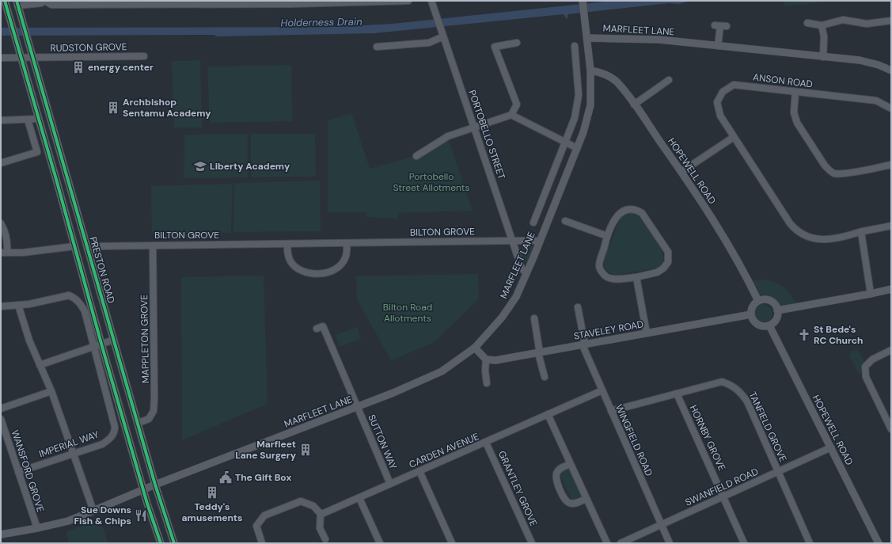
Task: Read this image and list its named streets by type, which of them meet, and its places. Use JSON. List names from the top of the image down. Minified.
{"streets":{"street":["MARFLEET LANE","RUDSTON GROVE","ANSON ROAD","PORTOBELLO STREET","HOPEWELL ROAD","BILTON GROVE","PRESTON ROAD","STAVELEY ROAD","MAPPLETON GROVE","TANFIELD GROVE","HORNBY GROVE","WINGFIELD ROAD","SUTTON WAY","IMPERIAL WAY","CARDEN AVENUE","WANSFORD GROVE","SWANFIELD ROAD","GRANTLEY GROVE"]},"crossings":[["MARFLEET LANE","PORTOBELLO STREET"],["MARFLEET LANE","HOPEWELL ROAD"],["MARFLEET LANE","BILTON GROVE"],["MARFLEET LANE","PRESTON ROAD"],["MARFLEET LANE","SUTTON WAY"],["MARFLEET LANE","WANSFORD GROVE"],["RUDSTON GROVE","PRESTON ROAD"],["PORTOBELLO STREET","BILTON GROVE"],["HOPEWELL ROAD","STAVELEY ROAD"],["HOPEWELL ROAD","SWANFIELD ROAD"],["BILTON GROVE","PRESTON ROAD"],["BILTON GROVE","MAPPLETON GROVE"],["PRESTON ROAD","MAPPLETON GROVE"],["STAVELEY ROAD","WINGFIELD ROAD"],["TANFIELD GROVE","HORNBY GROVE"],["TANFIELD GROVE","WINGFIELD ROAD"],["TANFIELD GROVE","SWANFIELD ROAD"],["HORNBY GROVE","SWANFIELD ROAD"],["WINGFIELD ROAD","CARDEN AVENUE"],["WINGFIELD ROAD","SWANFIELD ROAD"],["SUTTON WAY","CARDEN AVENUE"],["IMPERIAL WAY","WANSFORD GROVE"],["CARDEN AVENUE","GRANTLEY GROVE"]],"water":["Holderness Drain"],"parks":["Portobello Street Allotments","Bilton Road Allotments"],"places":{"building":["energy center","Archbishop Sentamu Academy","Marfleet Lane Surgery","Teddy's amusements"],"school or university":["Liberty Academy"],"church":["St Bede's RC Church"],"public building":["The Gift Box"],"restaurant":["Sue Downs Fish & Chips"]}}
